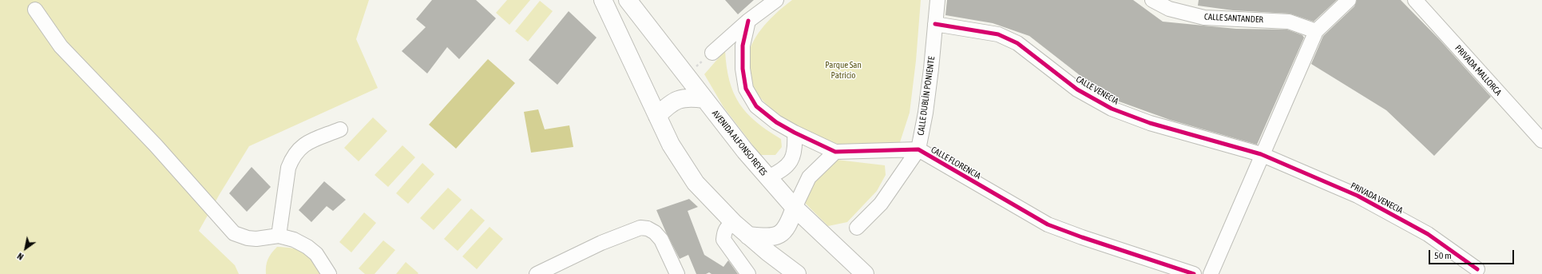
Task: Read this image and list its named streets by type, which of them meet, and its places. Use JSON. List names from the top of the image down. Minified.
{"streets":{"main road":["AVENIDA ALFONSO REYES"],"street":["CALLE SANTANDER","PRIVADA MALLORCA","CALLE VENECIA","CALLE DUBLÍN PONIENTE","CALLE FLORENCIA","PRIVADA VENECIA"]},"crossings":[["CALLE VENECIA","CALLE DUBLÍN PONIENTE"],["CALLE VENECIA","PRIVADA VENECIA"],["CALLE DUBLÍN PONIENTE","CALLE FLORENCIA"]],"parks":["Parque San Patricio"],"scale_bar":"50 m","north":"bottom left"}
